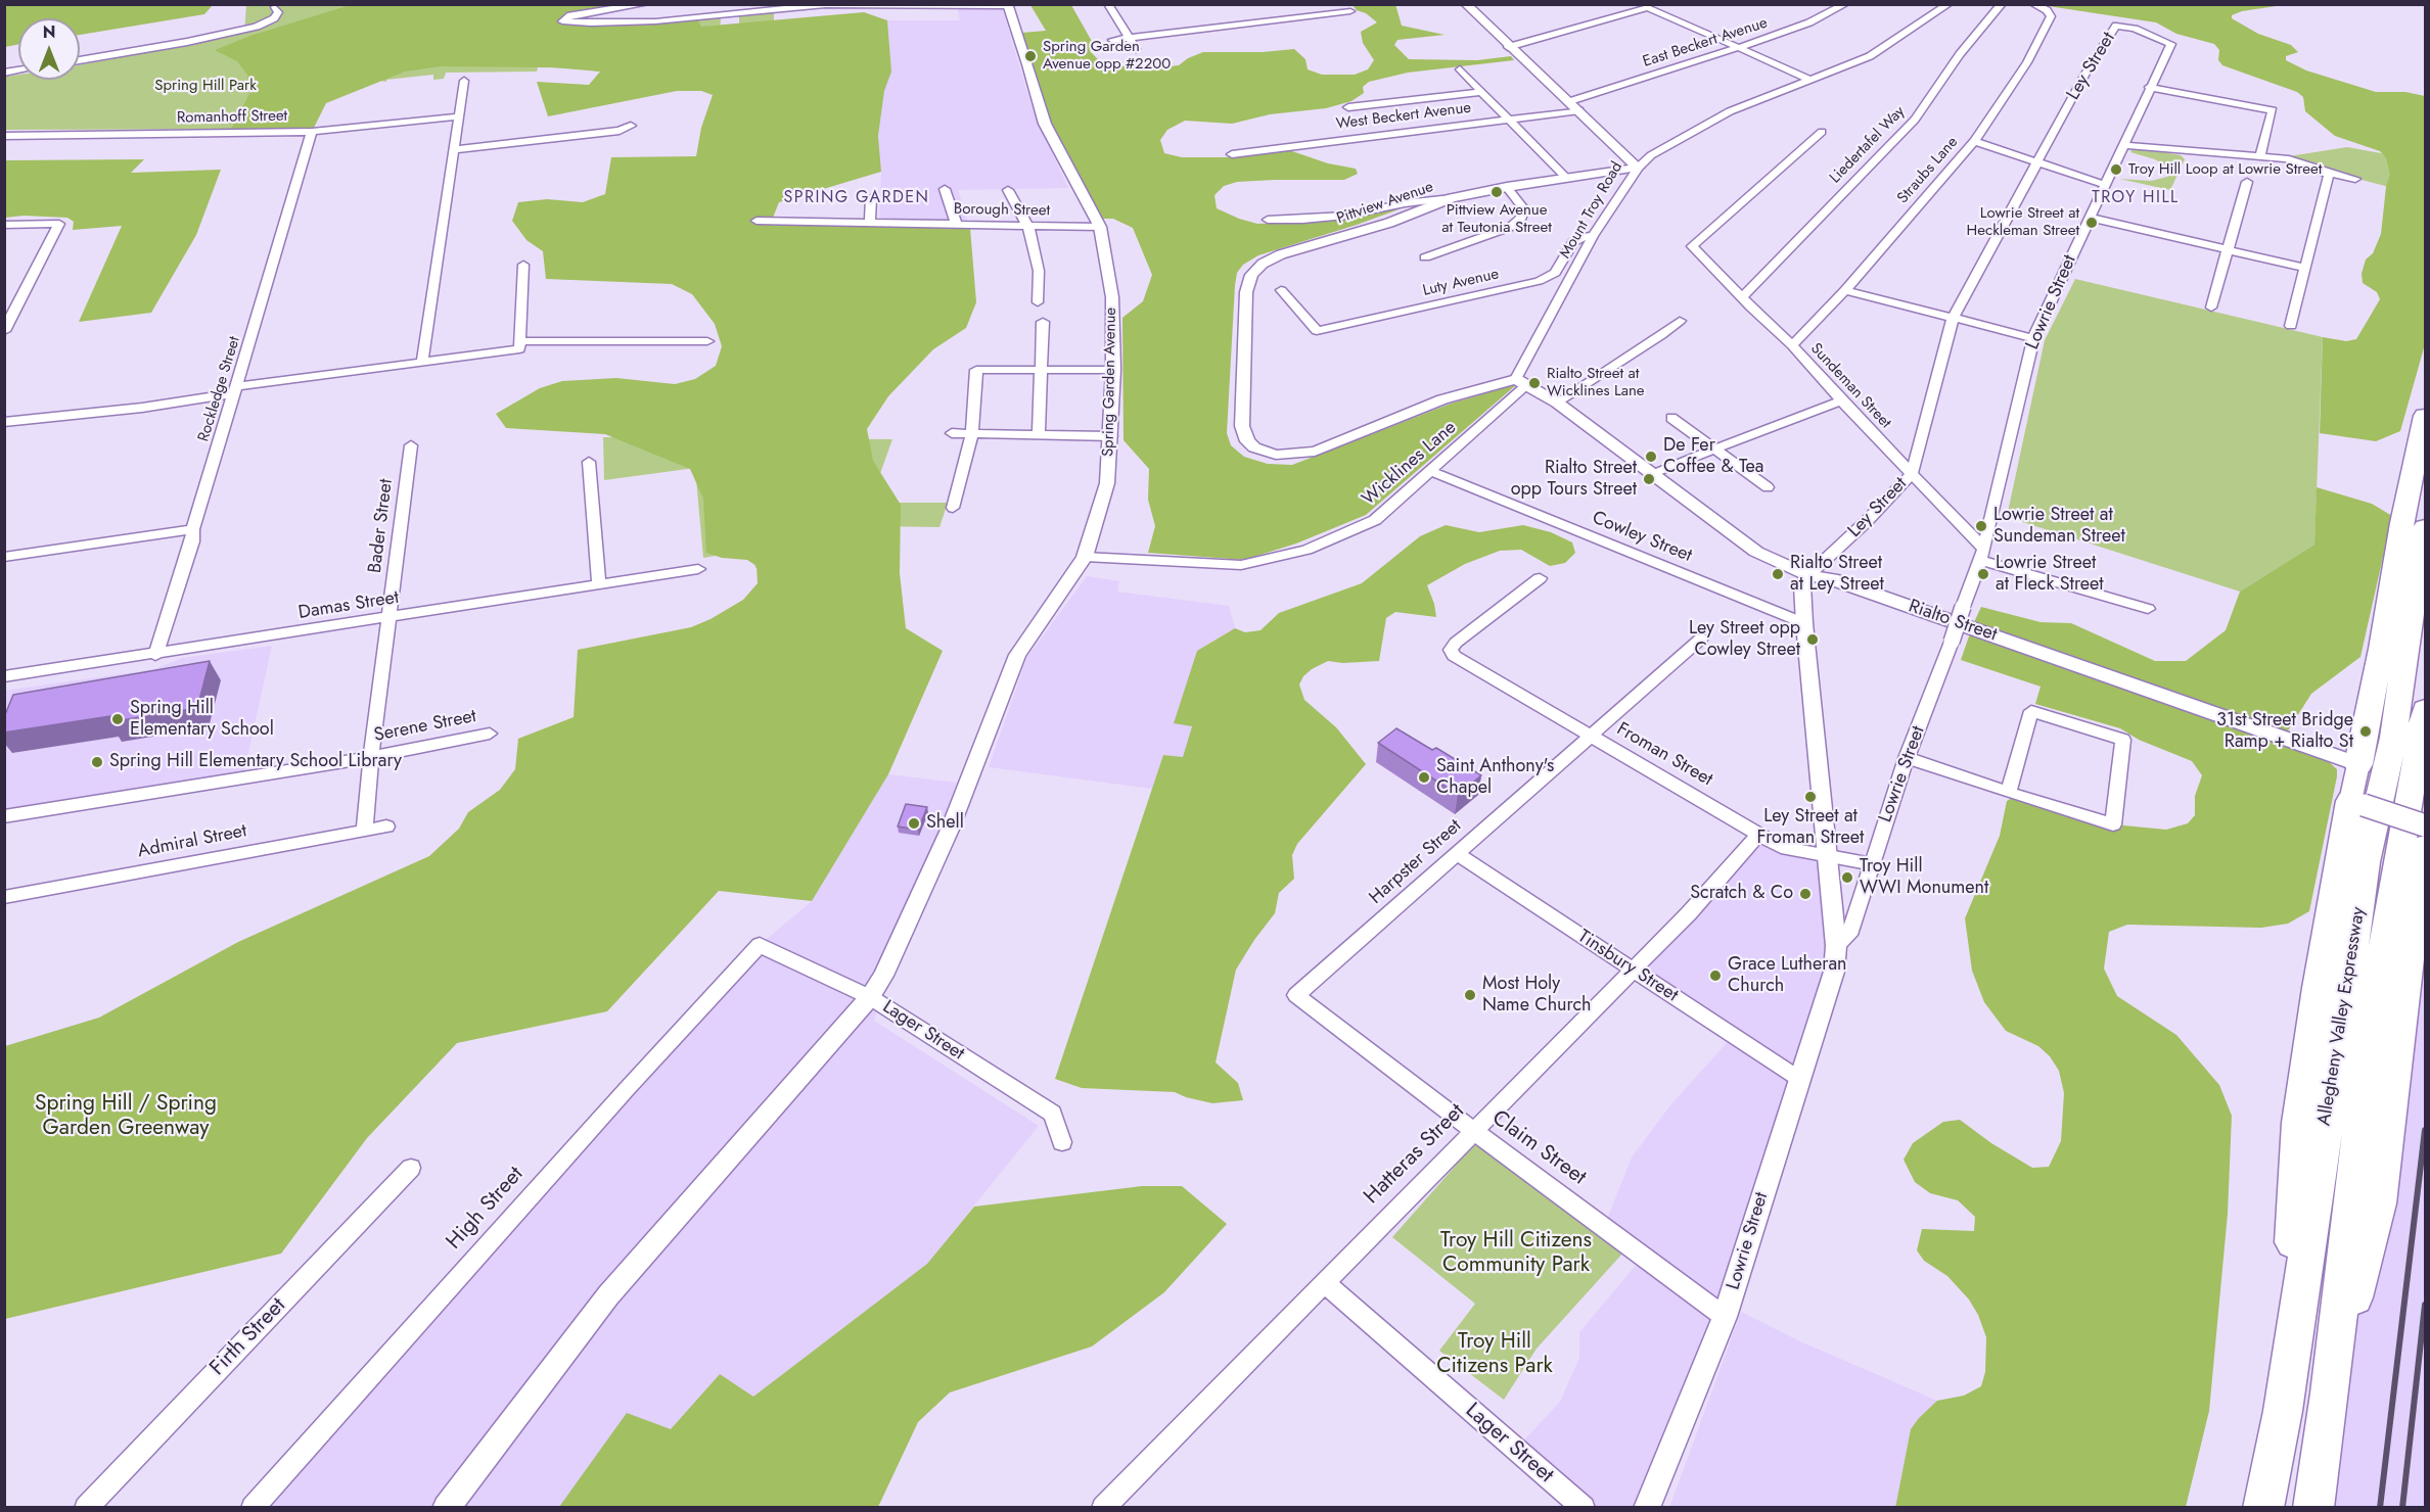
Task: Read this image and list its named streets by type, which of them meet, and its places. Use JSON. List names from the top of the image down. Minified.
{"streets":{"highway":["Allegheny Valley Expressway"],"street":["East Beckert Avenue","Ley Street","West Beckert Avenue","Romanhoff Street","Liedertafel Way","Straubs Lane","Pittview Avenue","Borough Street","Mount Troy Road","Luty Avenue","Lowrie Street","Spring Garden Avenue","Sundeman Street","Rockledge Street","Wicklines Lane","Bader Street","Cowley Street","Damas Street","Rialto Street","Serene Street","Froman Street","Admiral Street","Harpster Street","Tinsbury Street","Lager Street","Claim Street","Hatteras Street","High Street","Firth Street"]},"crossings":[["East Beckert Avenue","Mount Troy Road"],["Ley Street","Lowrie Street"],["Ley Street","Sundeman Street"],["Ley Street","Rialto Street"],["West Beckert Avenue","Mount Troy Road"],["Romanhoff Street","Rockledge Street"],["Liedertafel Way","Sundeman Street"],["Straubs Lane","Sundeman Street"],["Pittview Avenue","Mount Troy Road"],["Pittview Avenue","Wicklines Lane"],["Pittview Avenue","Rialto Street"],["Borough Street","Spring Garden Avenue"],["Mount Troy Road","Luty Avenue"],["Mount Troy Road","Wicklines Lane"],["Mount Troy Road","Rialto Street"],["Lowrie Street","Sundeman Street"],["Lowrie Street","Froman Street"],["Lowrie Street","Tinsbury Street"],["Lowrie Street","Claim Street"],["Spring Garden Avenue","Wicklines Lane"],["Spring Garden Avenue","Lager Street"],["Rockledge Street","Damas Street"],["Wicklines Lane","Cowley Street"],["Wicklines Lane","Rialto Street"],["Bader Street","Damas Street"],["Bader Street","Serene Street"],["Bader Street","Admiral Street"],["Froman Street","Harpster Street"],["Froman Street","Hatteras Street"],["Harpster Street","Tinsbury Street"],["Harpster Street","Claim Street"],["Tinsbury Street","Hatteras Street"],["Lager Street","Hatteras Street"],["Lager Street","High Street"],["Claim Street","Hatteras Street"]],"districts":["SPRING GARDEN","TROY HILL"],"parks":["Spring Hill Park","Spring Hill / Spring Garden Greenway","Troy Hill Citizens Community Park","Troy Hill Citizens Park"],"places":["Spring Garden Avenue opp #2200","Troy Hill Loop at Lowrie Street","Pittview Avenue at Teutonia Street","Lowrie Street at Heckleman Street","Rialto Street at Wicklines Lane","De Fer Coffee & Tea","Rialto Street opp Tours Street","Lowrie Street at Sundeman Street","Rialto Street at Ley Street","Lowrie Street at Fleck Street","Ley Street opp Cowley Street","Spring Hill Elementary School","31st Street Bridge Ramp + Rialto St","Spring Hill Elementary School Library","Saint Anthony's Chapel","Ley Street at Froman Street","Shell","Troy Hill WWI Monument","Scratch & Co","Grace Lutheran Church","Most Holy Name Church"],"north":"top"}
